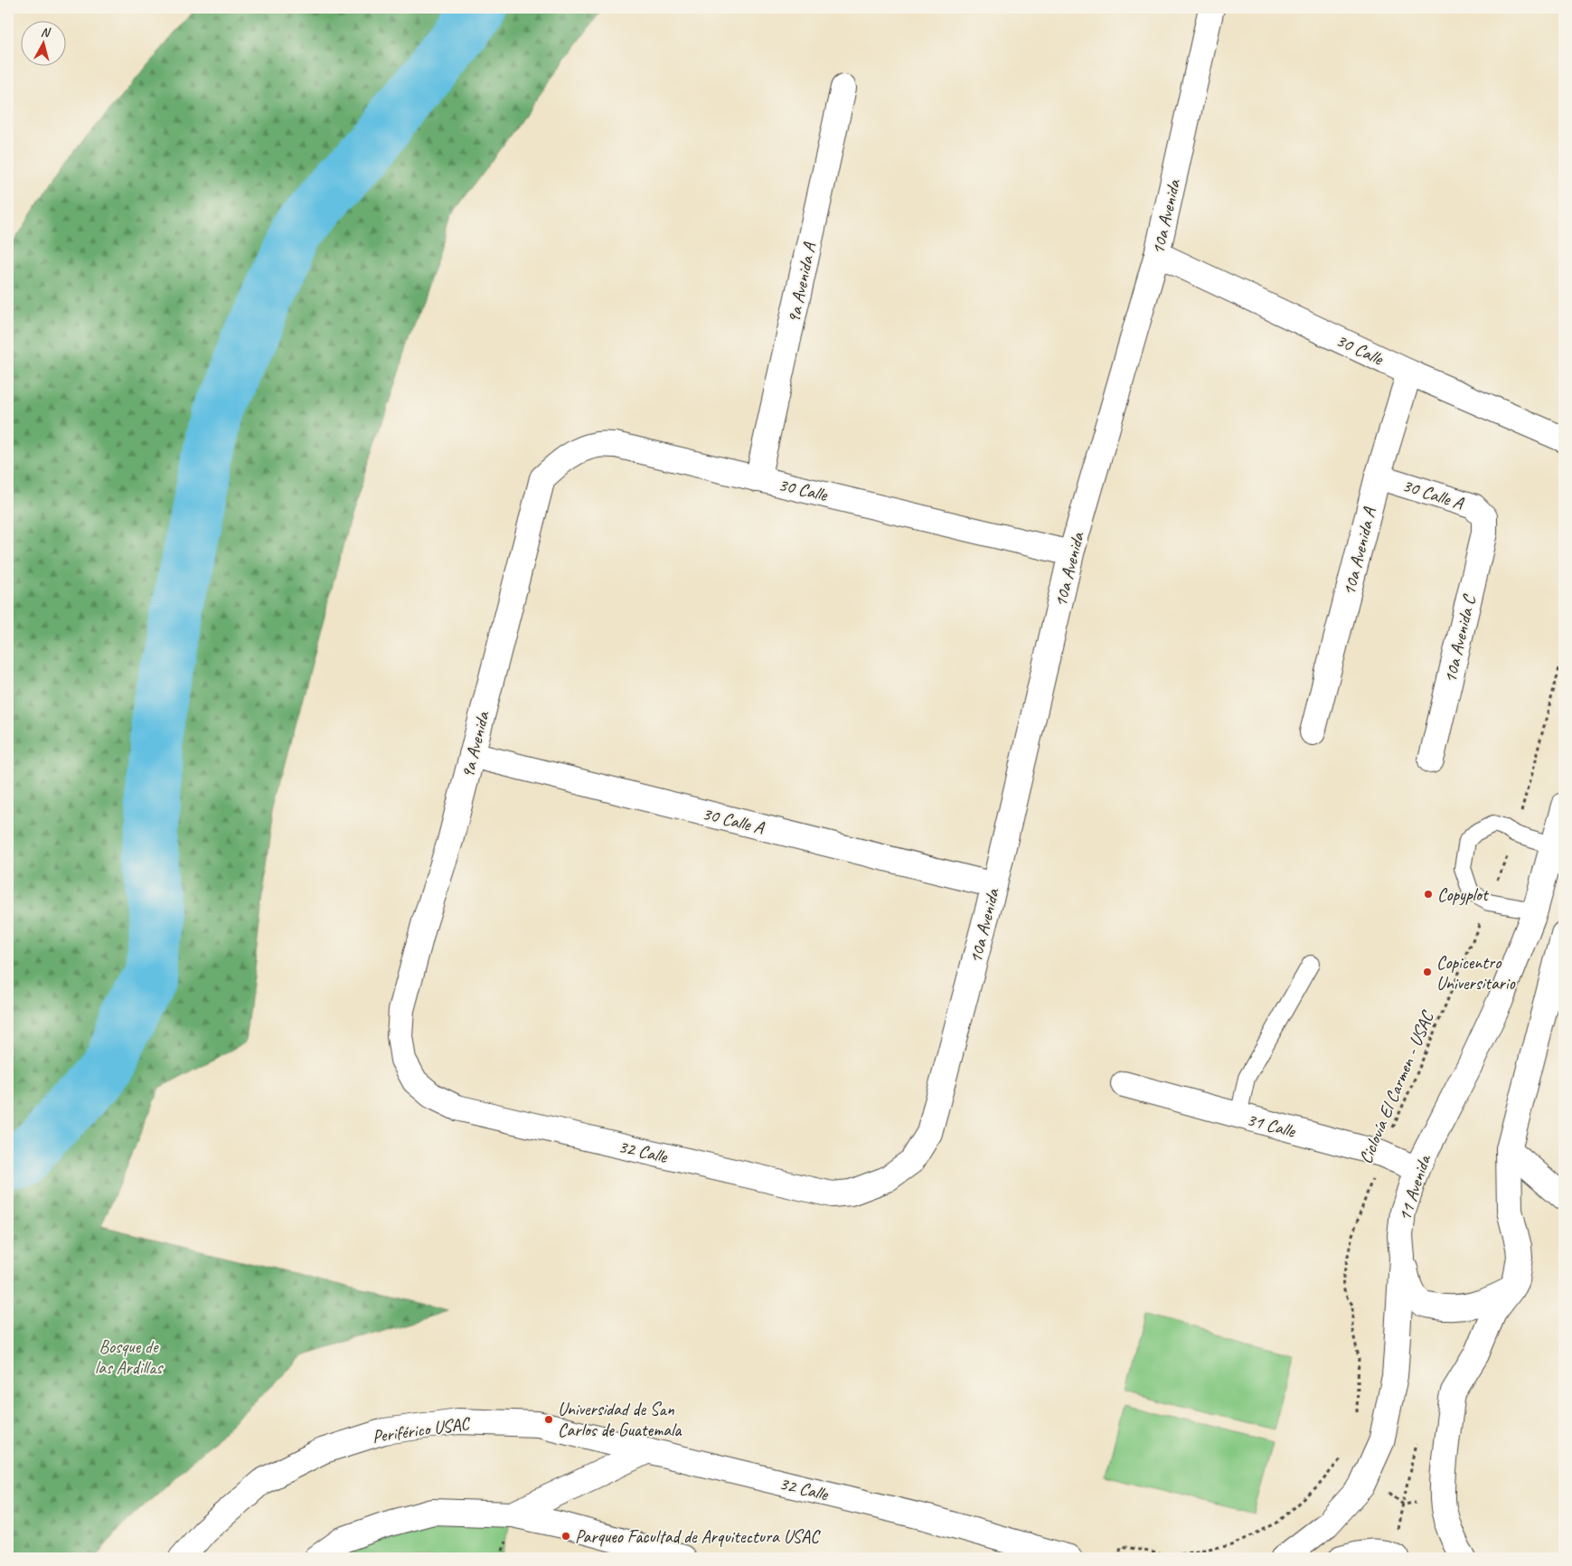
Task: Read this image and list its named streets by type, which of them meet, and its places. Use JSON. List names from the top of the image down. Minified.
{"streets":{"street":["10a Avenida","9a Avenida A","30 Calle","30 Calle A","10a Avenida A","10a Avenida C","9a Avenida","31 Calle","32 Calle","11 Avenida","Periférico USAC"],"path":["Ciclovía El Carmen - USAC"]},"crossings":[["10a Avenida","30 Calle"],["10a Avenida","30 Calle A"],["10a Avenida","32 Calle"],["9a Avenida A","30 Calle"],["30 Calle","10a Avenida A"],["30 Calle","9a Avenida"],["30 Calle A","10a Avenida A"],["30 Calle A","10a Avenida C"],["30 Calle A","9a Avenida"],["9a Avenida","32 Calle"],["Ciclovía El Carmen - USAC","31 Calle"],["31 Calle","11 Avenida"],["32 Calle","Periférico USAC"]],"parks":["Bosque de las Ardillas"],"places":["Copyplot","Copicentro Universitario","Universidad de San Carlos de Guatemala","Parqueo Facultad de Arquitectura USAC"],"north":"top"}
